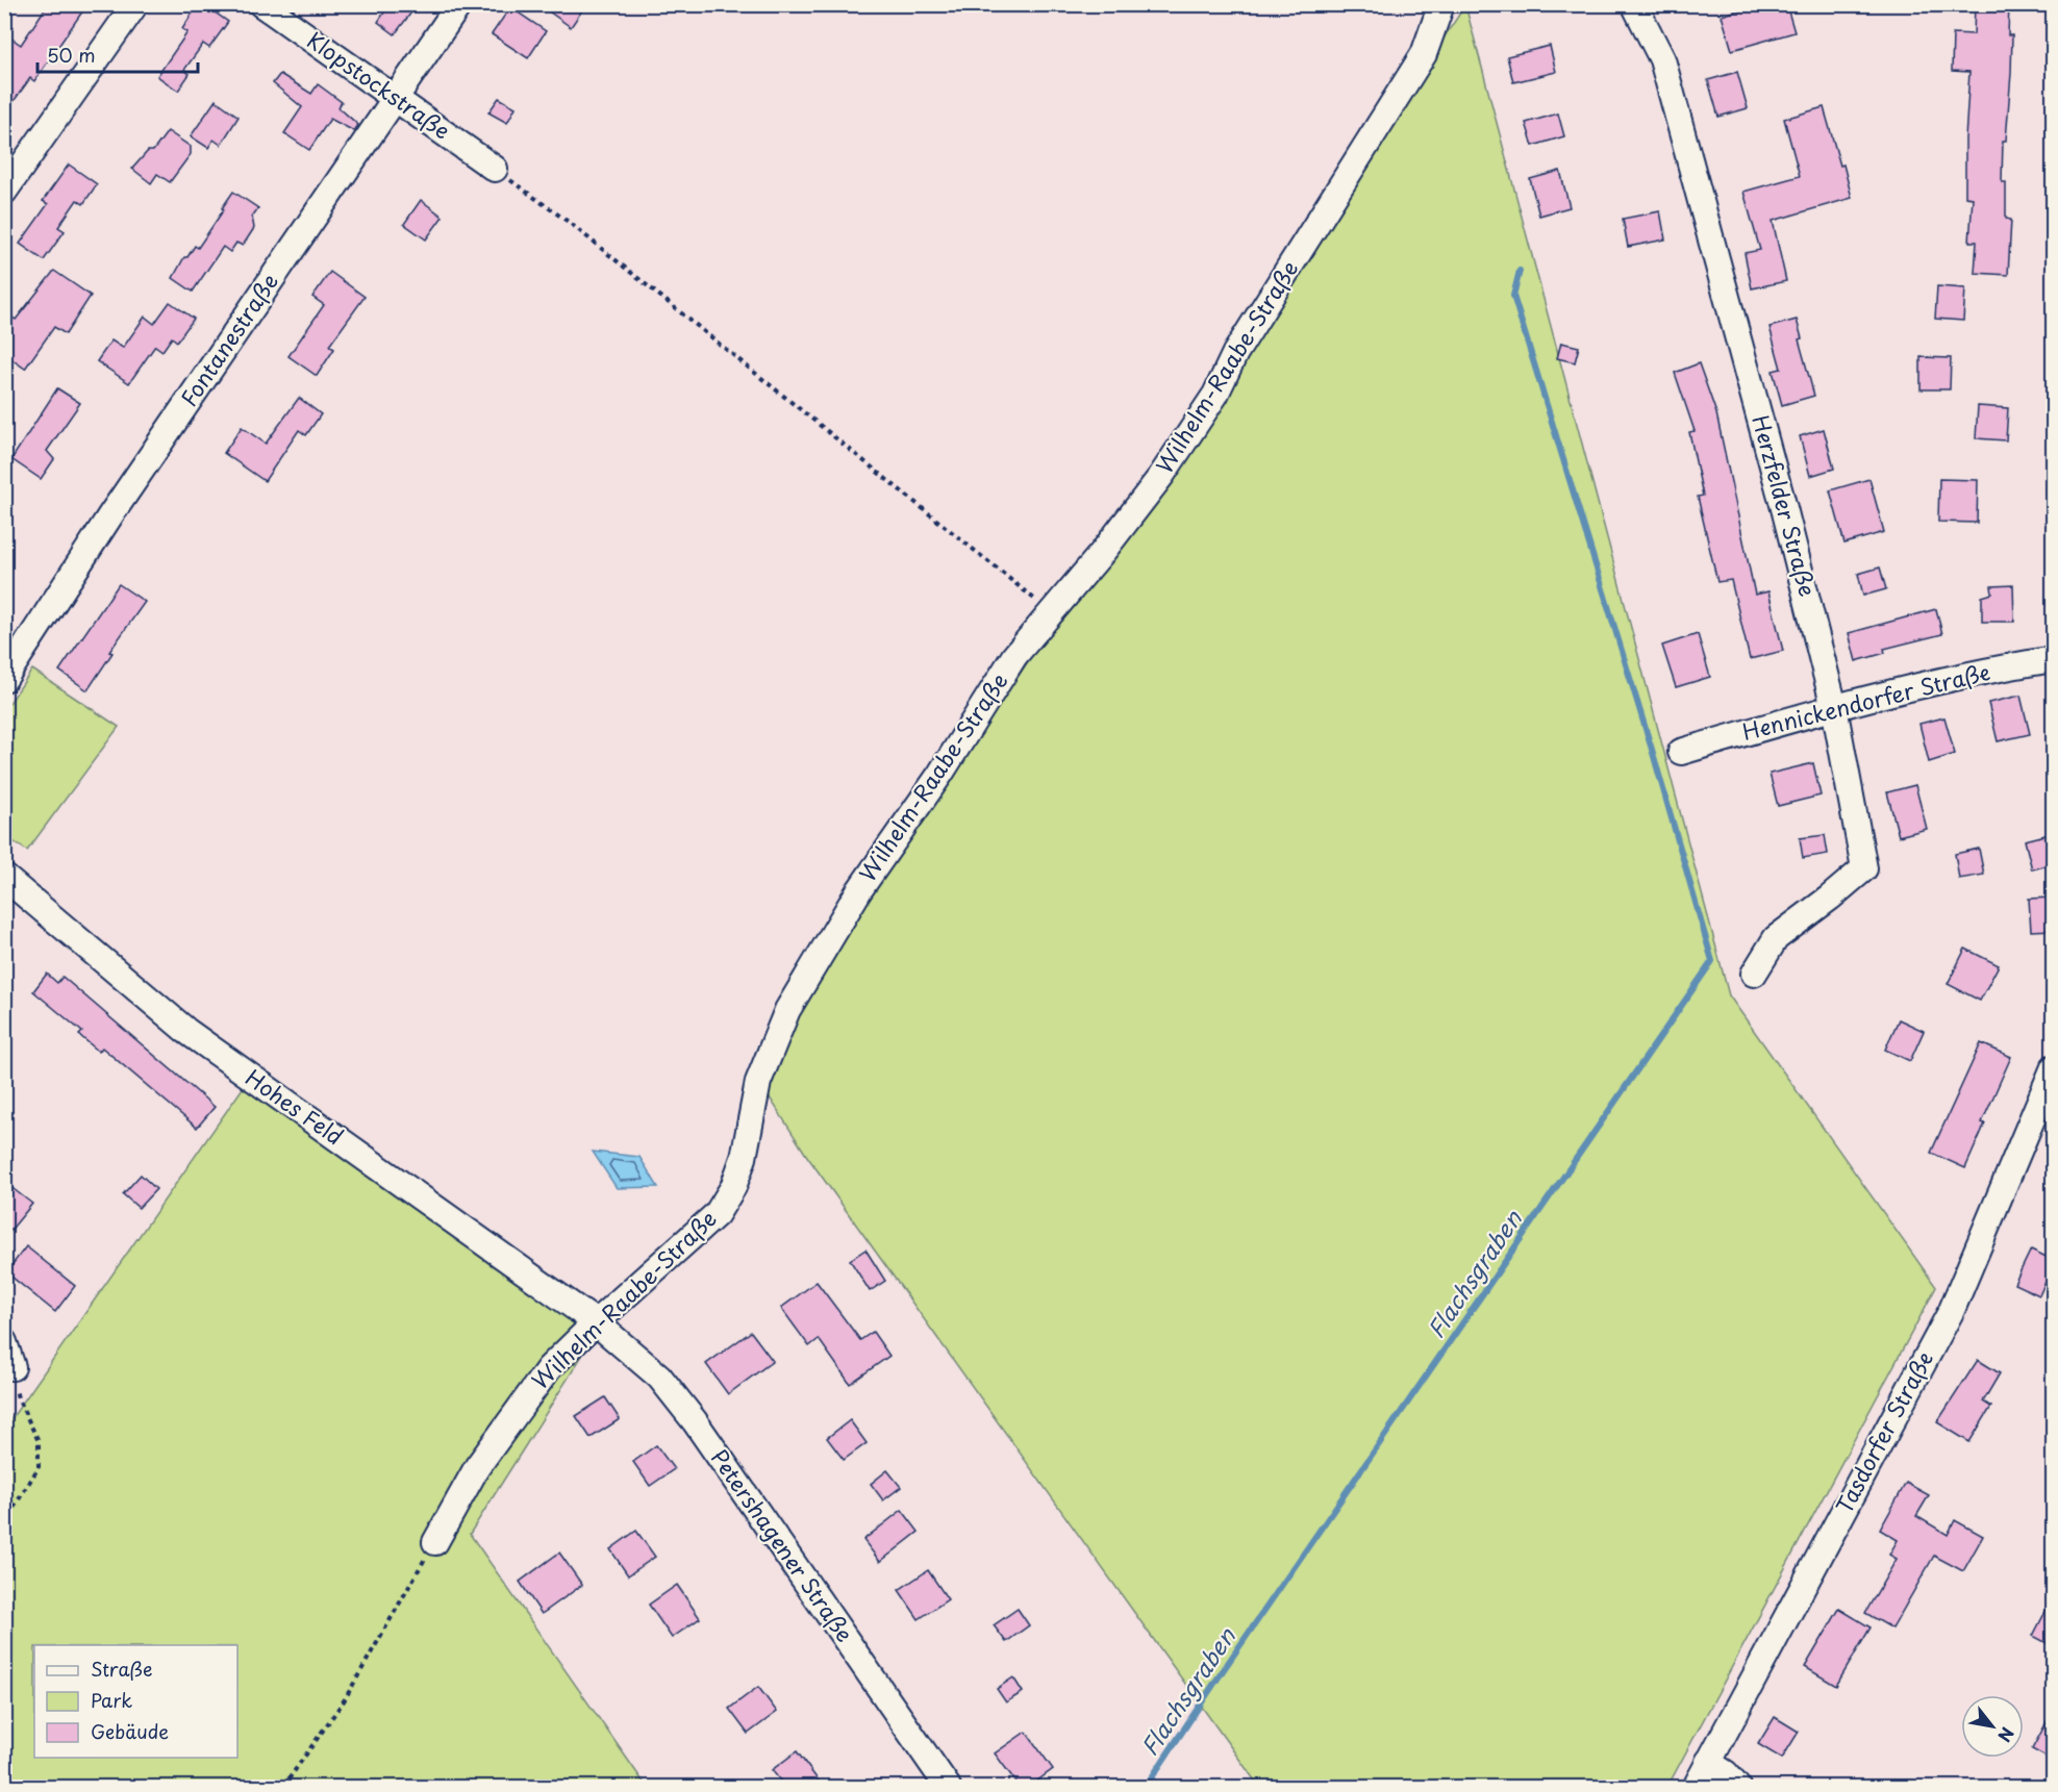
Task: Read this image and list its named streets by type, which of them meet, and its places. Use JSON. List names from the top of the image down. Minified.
{"streets":{"street":["Klopstockstraße","Fontanestraße","Wilhelm-Raabe-Straße","Herzfelder Straße","Hennickendorfer Straße","Hohes Feld","Tasdorfer Straße","Petershagener Straße"]},"crossings":[["Klopstockstraße","Fontanestraße"],["Wilhelm-Raabe-Straße","Hohes Feld"],["Wilhelm-Raabe-Straße","Petershagener Straße"],["Herzfelder Straße","Hennickendorfer Straße"],["Hohes Feld","Petershagener Straße"]],"water":["Flachsgraben"],"legend":["Straße","Park","Gebäude"],"scale_bar":"50 m","north":"bottom right"}
